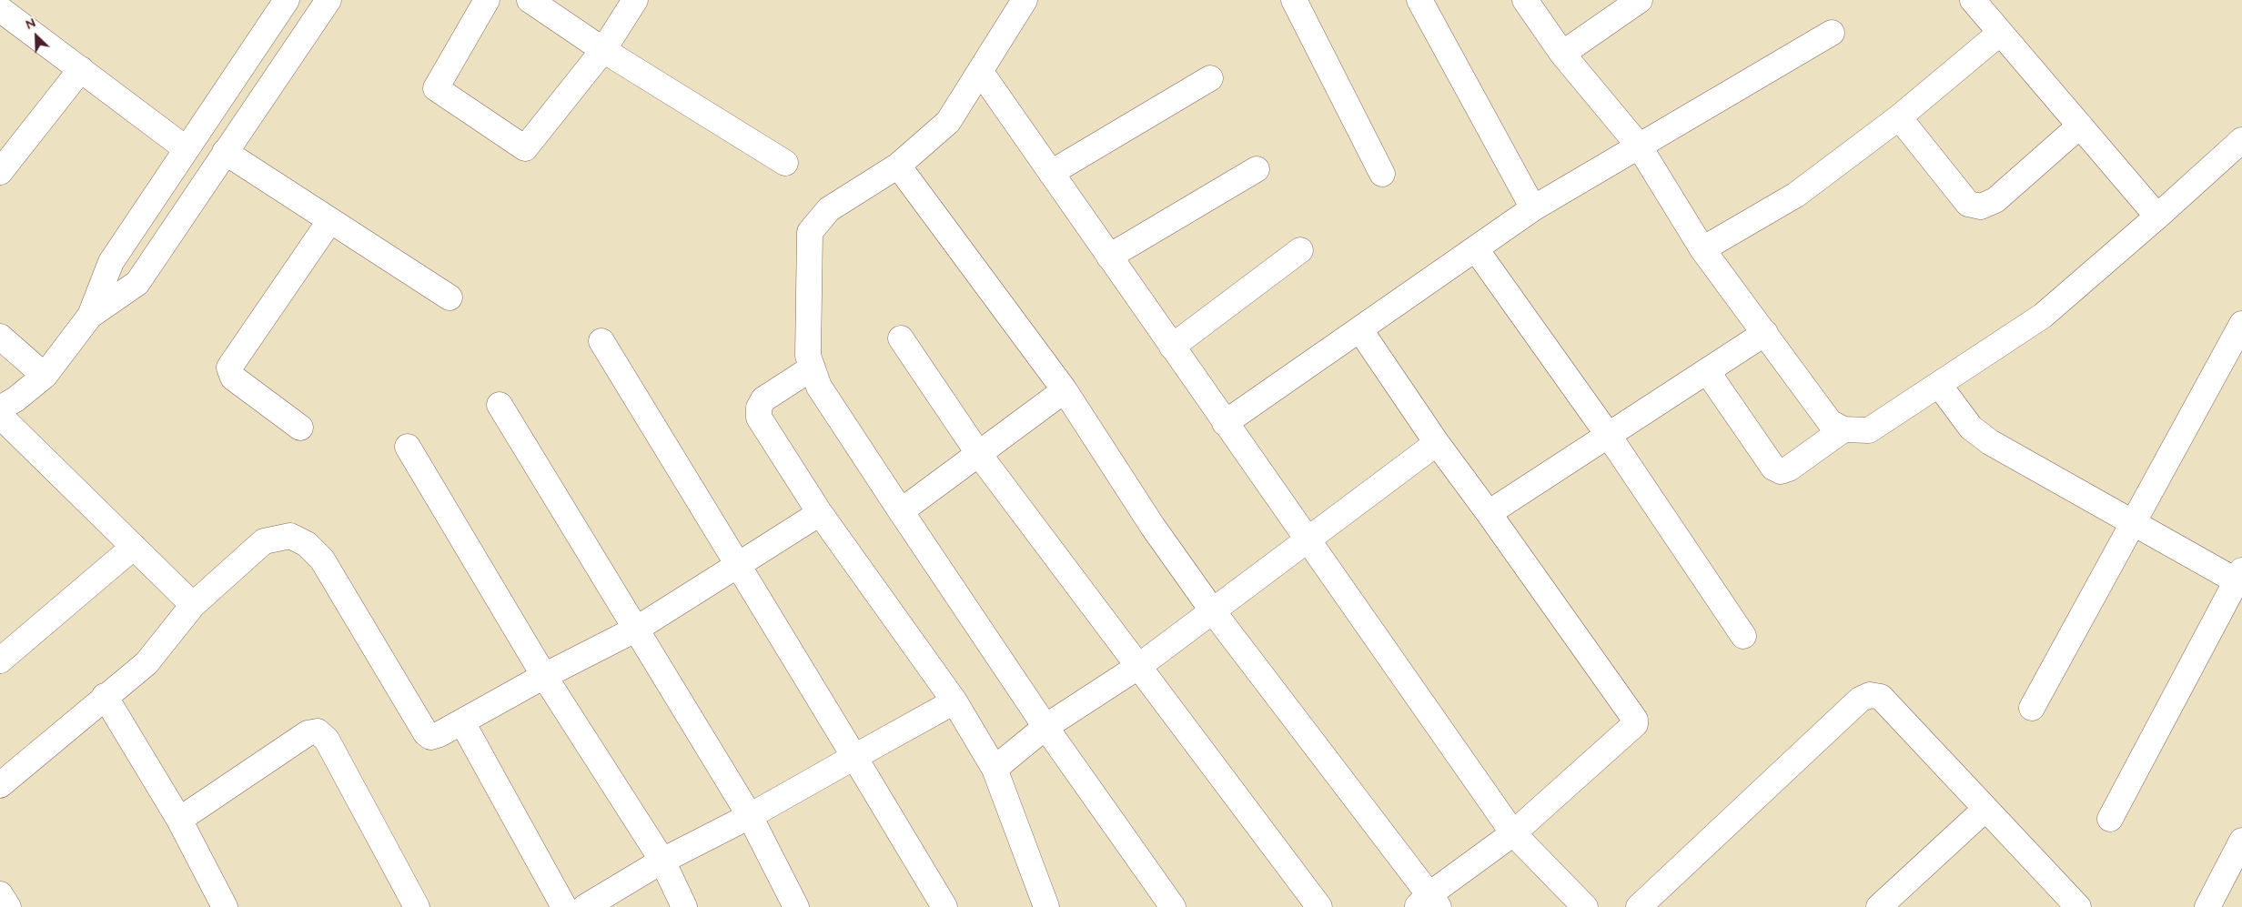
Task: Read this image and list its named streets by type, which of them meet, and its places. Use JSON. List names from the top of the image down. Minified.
{"north":"top left"}
